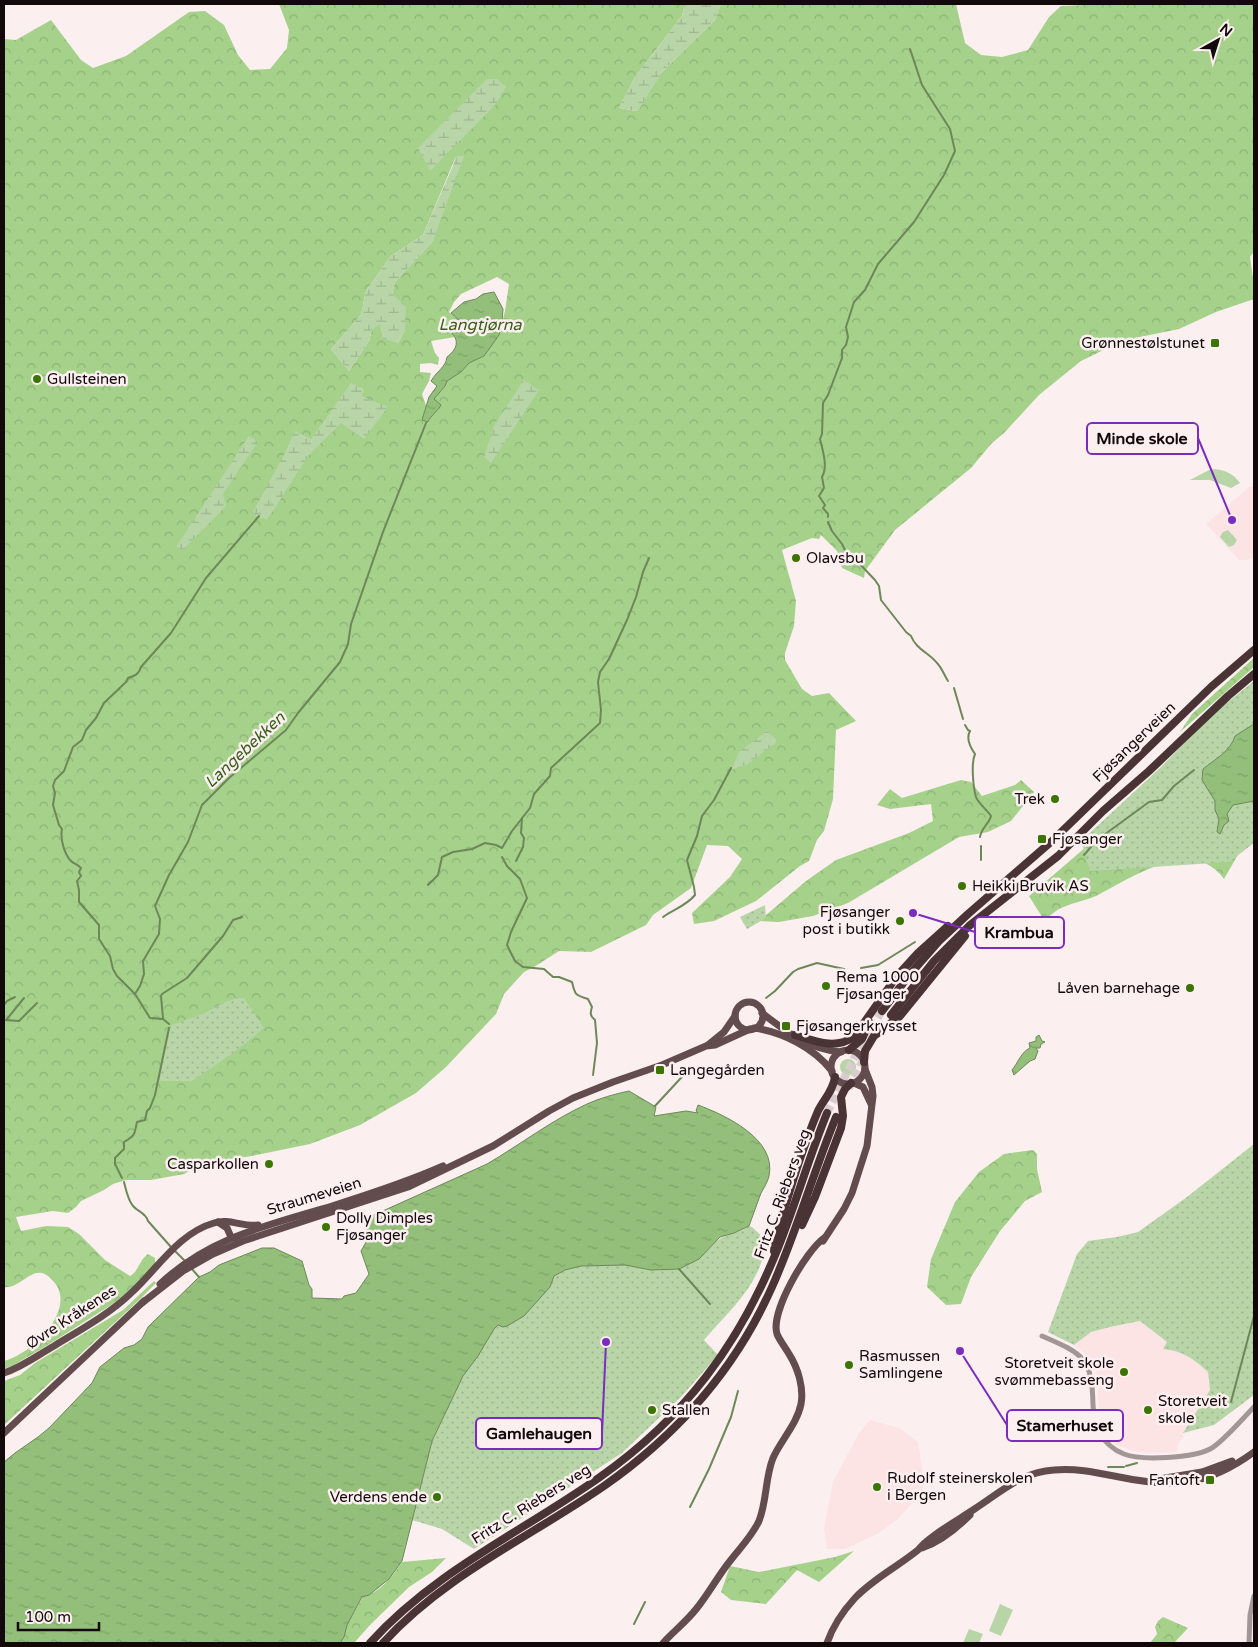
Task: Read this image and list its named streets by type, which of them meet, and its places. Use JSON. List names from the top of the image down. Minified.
{"streets":{"highway":["Fjøsangerveien","Fritz C. Riebers veg"],"main road":["Straumeveien","Øvre Kråkenes"]},"water":["Langtjørna","Langebekken"],"places":{"transit":["Grønnestølstunet","Fjøsanger","Fjøsangerkrysset","Langegården","Fantoft"],"other":["Gullsteinen","Minde skole","Olavsbu","Trek","Heikki Bruvik AS","Krambua","Fjøsanger post i butikk","Rema 1000 Fjøsanger","Låven barnehage","Casparkollen","Dolly Dimples Fjøsanger","Gamlehaugen","Stamerhuset","Rasmussen Samlingene","Storetveit skole svømmebasseng","Stallen","Storetveit skole","Rudolf steinerskolen i Bergen","Verdens ende"]},"scale_bar":"100 m","north":"top right"}
